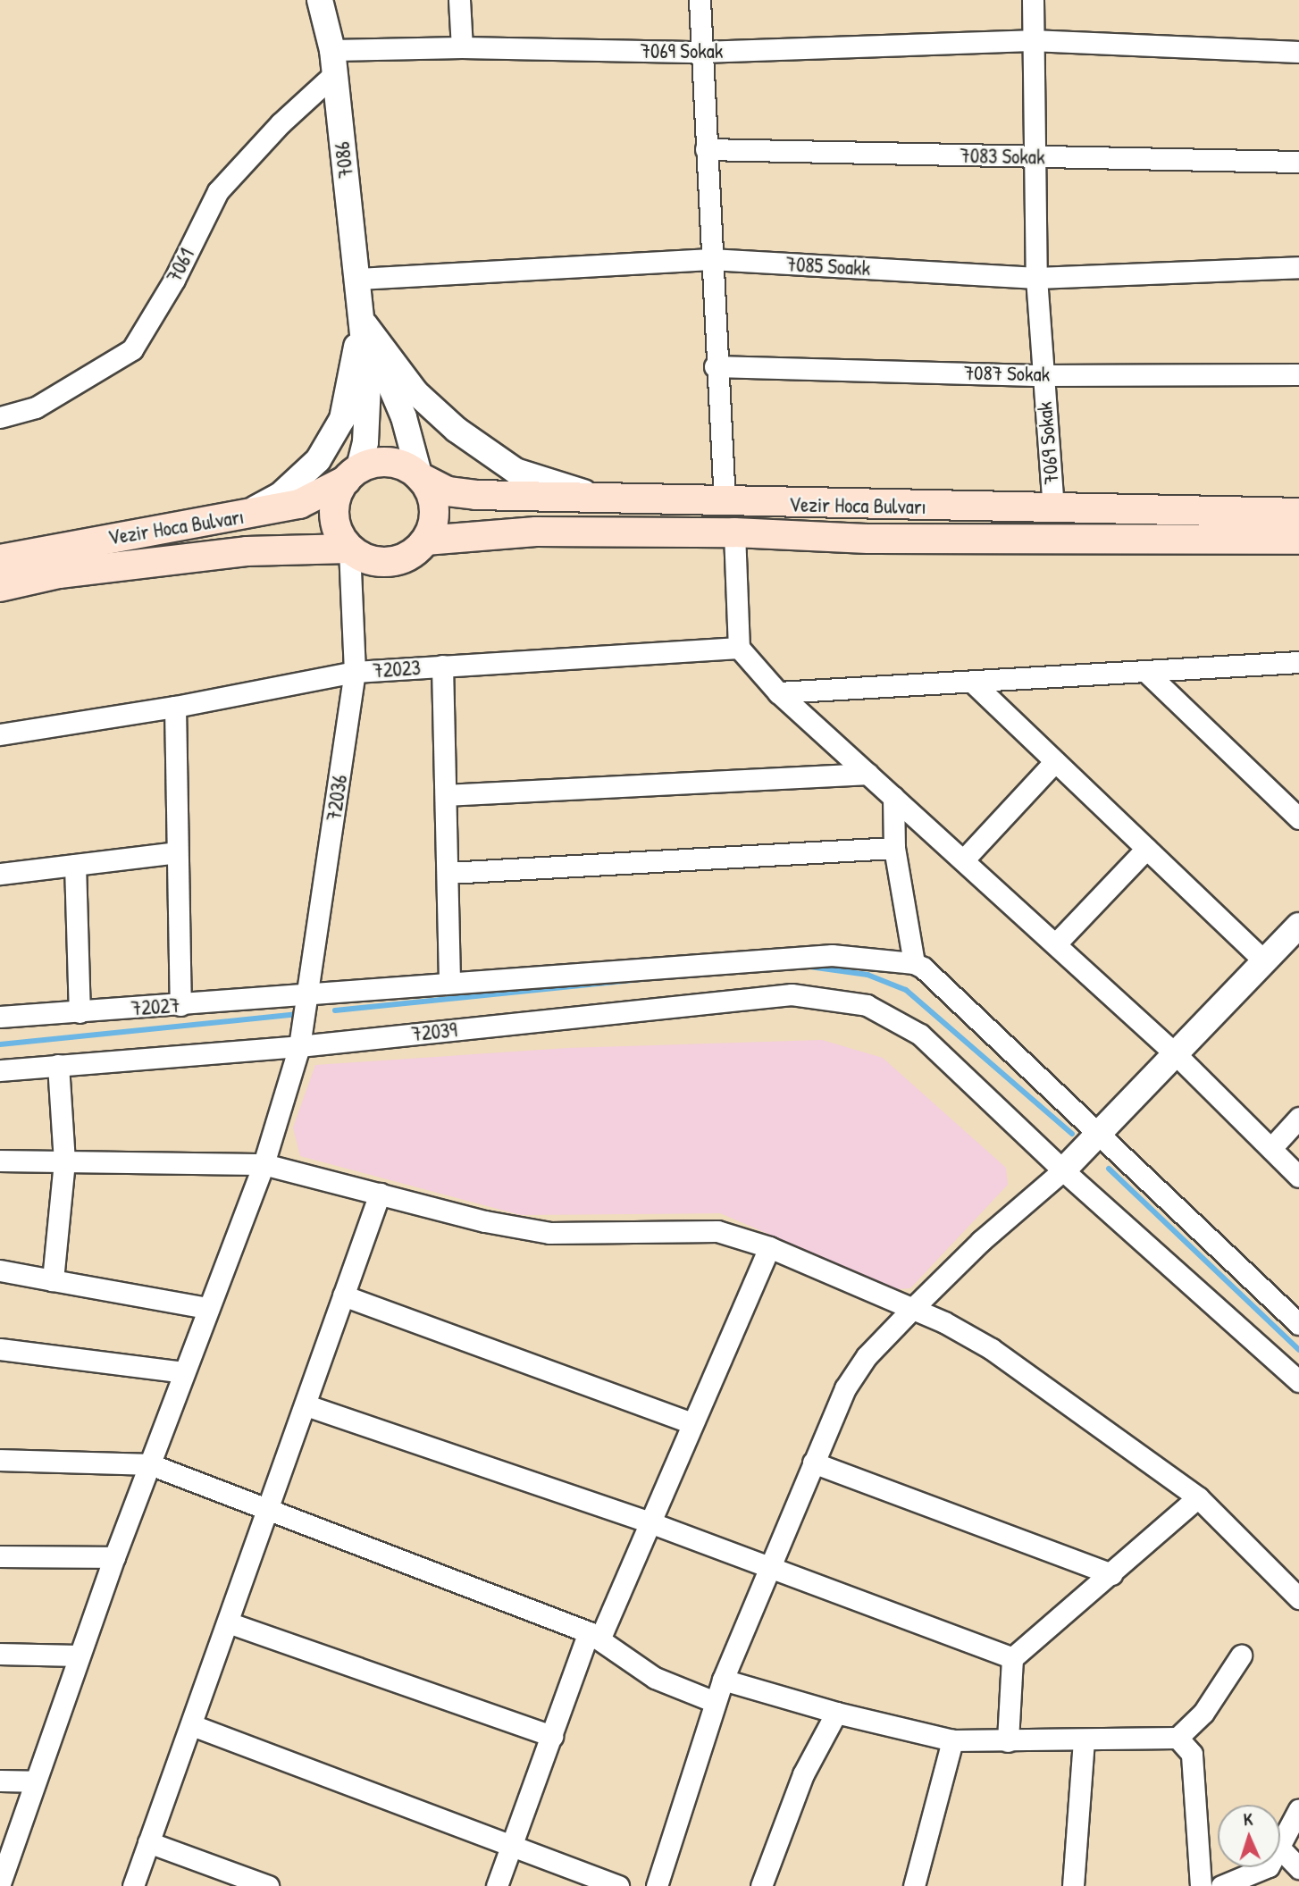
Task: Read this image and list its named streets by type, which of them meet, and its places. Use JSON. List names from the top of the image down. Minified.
{"streets":{"main road":["Vezir Hoca Bulvarı"],"street":["7069 Sokak","7083 Sokak","7086","7061","7085 Soakk","7087 Sokak","72023","72036","72027","72039"]},"crossings":[["7069 Sokak","7083 Sokak"],["7069 Sokak","7086"],["7069 Sokak","7085 Soakk"],["7069 Sokak","7087 Sokak"],["7069 Sokak","Vezir Hoca Bulvarı"],["7086","7061"],["7086","7085 Soakk"],["7086","Vezir Hoca Bulvarı"],["7086","72036"],["Vezir Hoca Bulvarı","72036"],["72023","72036"],["72036","72027"],["72036","72039"]],"north":"top"}
